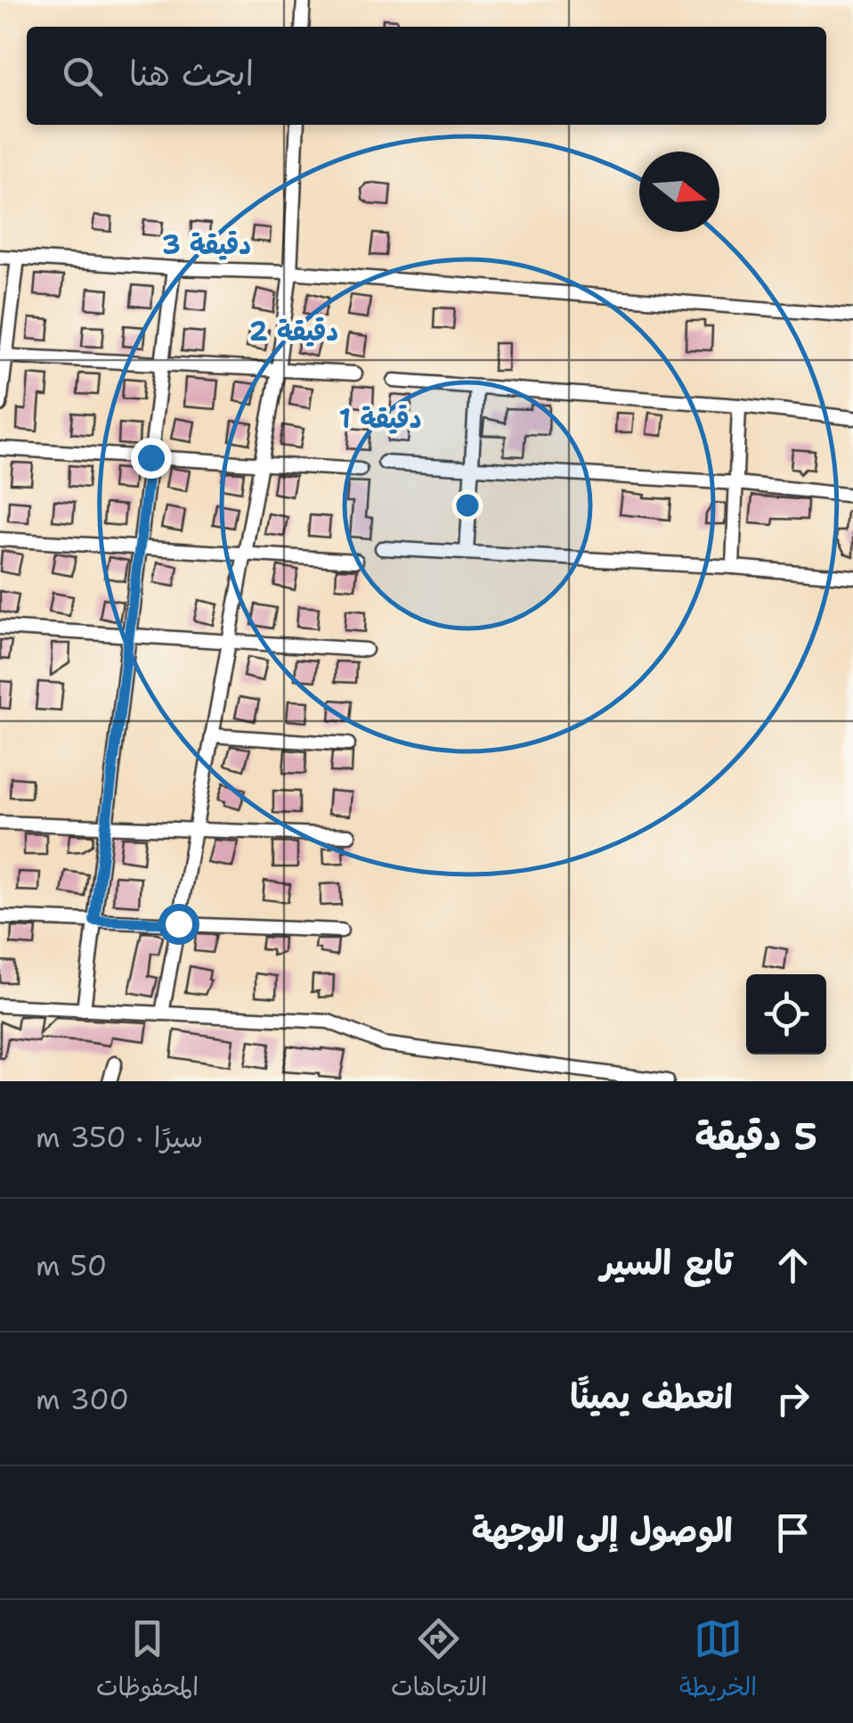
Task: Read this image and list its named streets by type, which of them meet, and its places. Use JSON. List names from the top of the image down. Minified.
{"north":"right","page":{"search":"ابحث هنا","heading":["5 دقيقة","سيرًا · 350 m"],"list":[["تابع السير","50 m"],["انعطف يمينًا","300 m"],"الوصول إلى الوجهة"],"nav":["الخريطة","الاتجاهات","المحفوظات"]},"rings":["3 دقيقة","2 دقيقة","1 دقيقة"]}
